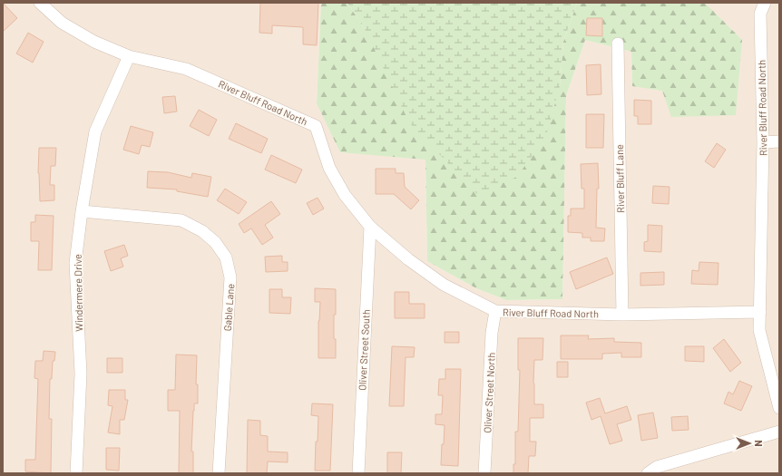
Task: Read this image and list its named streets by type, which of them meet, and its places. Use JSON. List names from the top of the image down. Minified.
{"streets":{"street":["River Bluff Road North","River Bluff Lane","Windermere Drive","Gable Lane","Oliver Street South","Oliver Street North"]},"crossings":[["River Bluff Road North","River Bluff Lane"],["River Bluff Road North","Windermere Drive"],["River Bluff Road North","Oliver Street South"],["River Bluff Road North","Oliver Street North"],["Windermere Drive","Gable Lane"]],"north":"right"}
